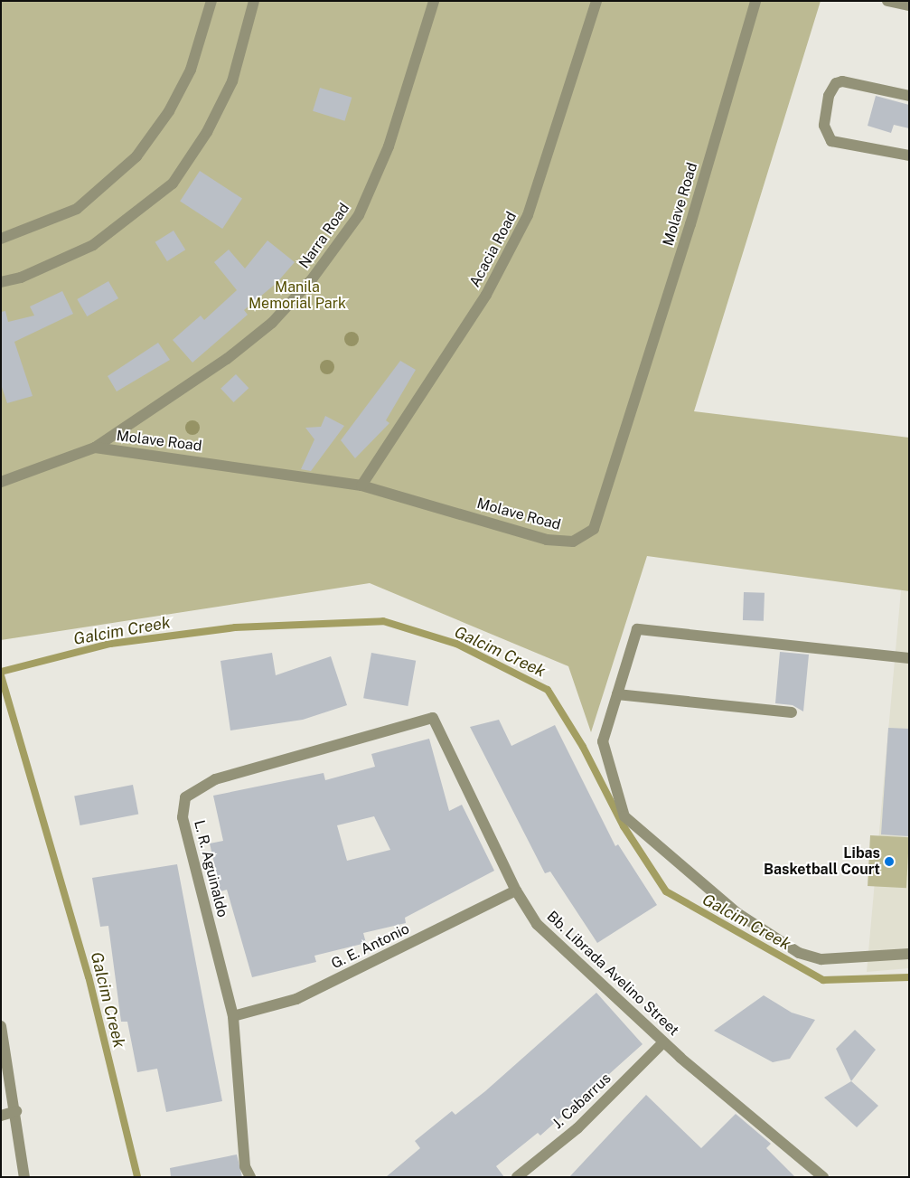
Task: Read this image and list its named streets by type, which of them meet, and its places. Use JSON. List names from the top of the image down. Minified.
{"streets":{"street":["Molave Road","Narra Road","Acacia Road","L. R. Aguinaldo","G. E. Antonio","Bb. Librada Avelino Street","J. Cabarrus"]},"crossings":[["Molave Road","Narra Road"],["Molave Road","Acacia Road"],["L. R. Aguinaldo","G. E. Antonio"],["L. R. Aguinaldo","Bb. Librada Avelino Street"],["G. E. Antonio","Bb. Librada Avelino Street"],["Bb. Librada Avelino Street","J. Cabarrus"]],"water":["Galcim Creek"],"parks":["Manila Memorial Park"],"places":["Libas Basketball Court"]}
